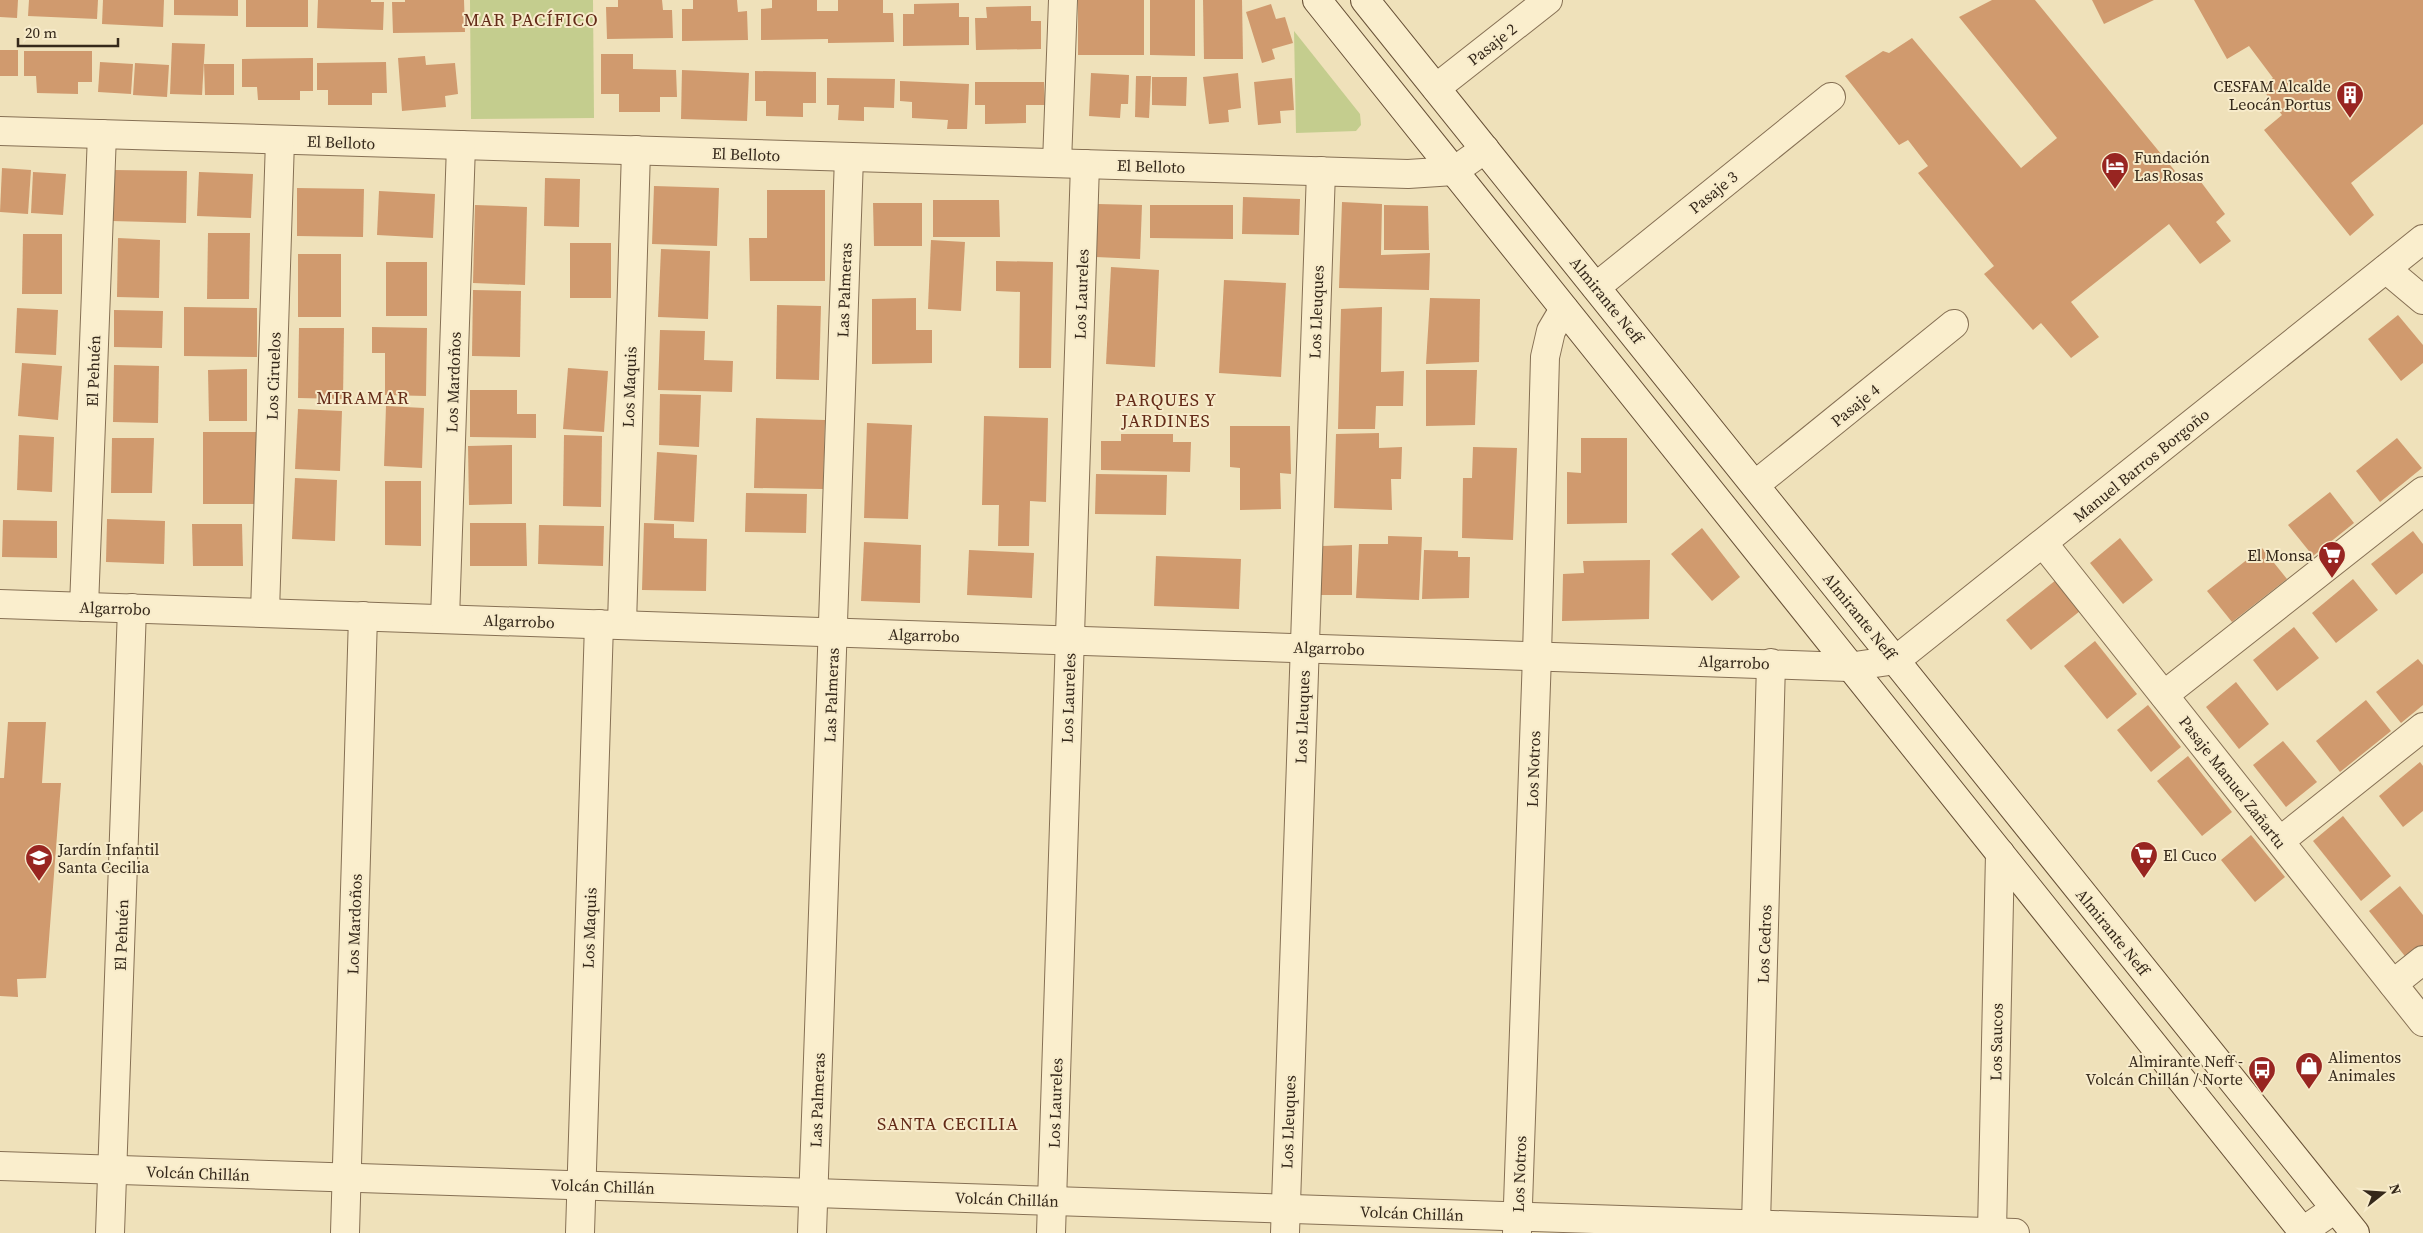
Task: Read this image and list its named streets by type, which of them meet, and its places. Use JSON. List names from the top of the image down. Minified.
{"streets":{"street":["Pasaje 2","El Belloto","Pasaje 3","Las Palmeras","Los Laureles","Almirante Neff","Los Lleuques","El Pehuén","Los Ciruelos","Los Mardoños","Los Maquis","Pasaje 4","Manuel Barros Borgoño","Algarrobo","Los Notros","Pasaje Manuel Zañartu","Los Cedros","Los Saucos","Volcán Chillán"]},"crossings":[["Pasaje 2","Almirante Neff"],["El Belloto","Las Palmeras"],["El Belloto","Los Laureles"],["El Belloto","Los Lleuques"],["El Belloto","El Pehuén"],["El Belloto","Los Ciruelos"],["El Belloto","Los Mardoños"],["El Belloto","Los Maquis"],["Pasaje 3","Almirante Neff"],["Las Palmeras","Algarrobo"],["Las Palmeras","Volcán Chillán"],["Los Laureles","Algarrobo"],["Los Laureles","Volcán Chillán"],["Almirante Neff","Pasaje 4"],["Almirante Neff","Manuel Barros Borgoño"],["Los Lleuques","Algarrobo"],["Los Lleuques","Volcán Chillán"],["El Pehuén","Algarrobo"],["El Pehuén","Volcán Chillán"],["Los Ciruelos","Algarrobo"],["Los Mardoños","Algarrobo"],["Los Mardoños","Volcán Chillán"],["Los Maquis","Algarrobo"],["Los Maquis","Volcán Chillán"],["Manuel Barros Borgoño","Pasaje Manuel Zañartu"],["Algarrobo","Los Notros"],["Algarrobo","Los Cedros"],["Los Notros","Volcán Chillán"],["Los Cedros","Volcán Chillán"],["Los Saucos","Volcán Chillán"]],"districts":["MAR PACÍFICO","MIRAMAR","PARQUES Y JARDINES","SANTA CECILIA"],"places":{"building":["CESFAM Alcalde Leocán Portus"],"hotel":["Fundación Las Rosas"],"supermarket":["El Monsa","El Cuco"],"school or university":["Jardín Infantil Santa Cecilia"],"shop":["Alimentos Animales"],"bus stop":["Almirante Neff - Volcán Chillán / Norte"]},"scale_bar":"20 m","north":"right"}
